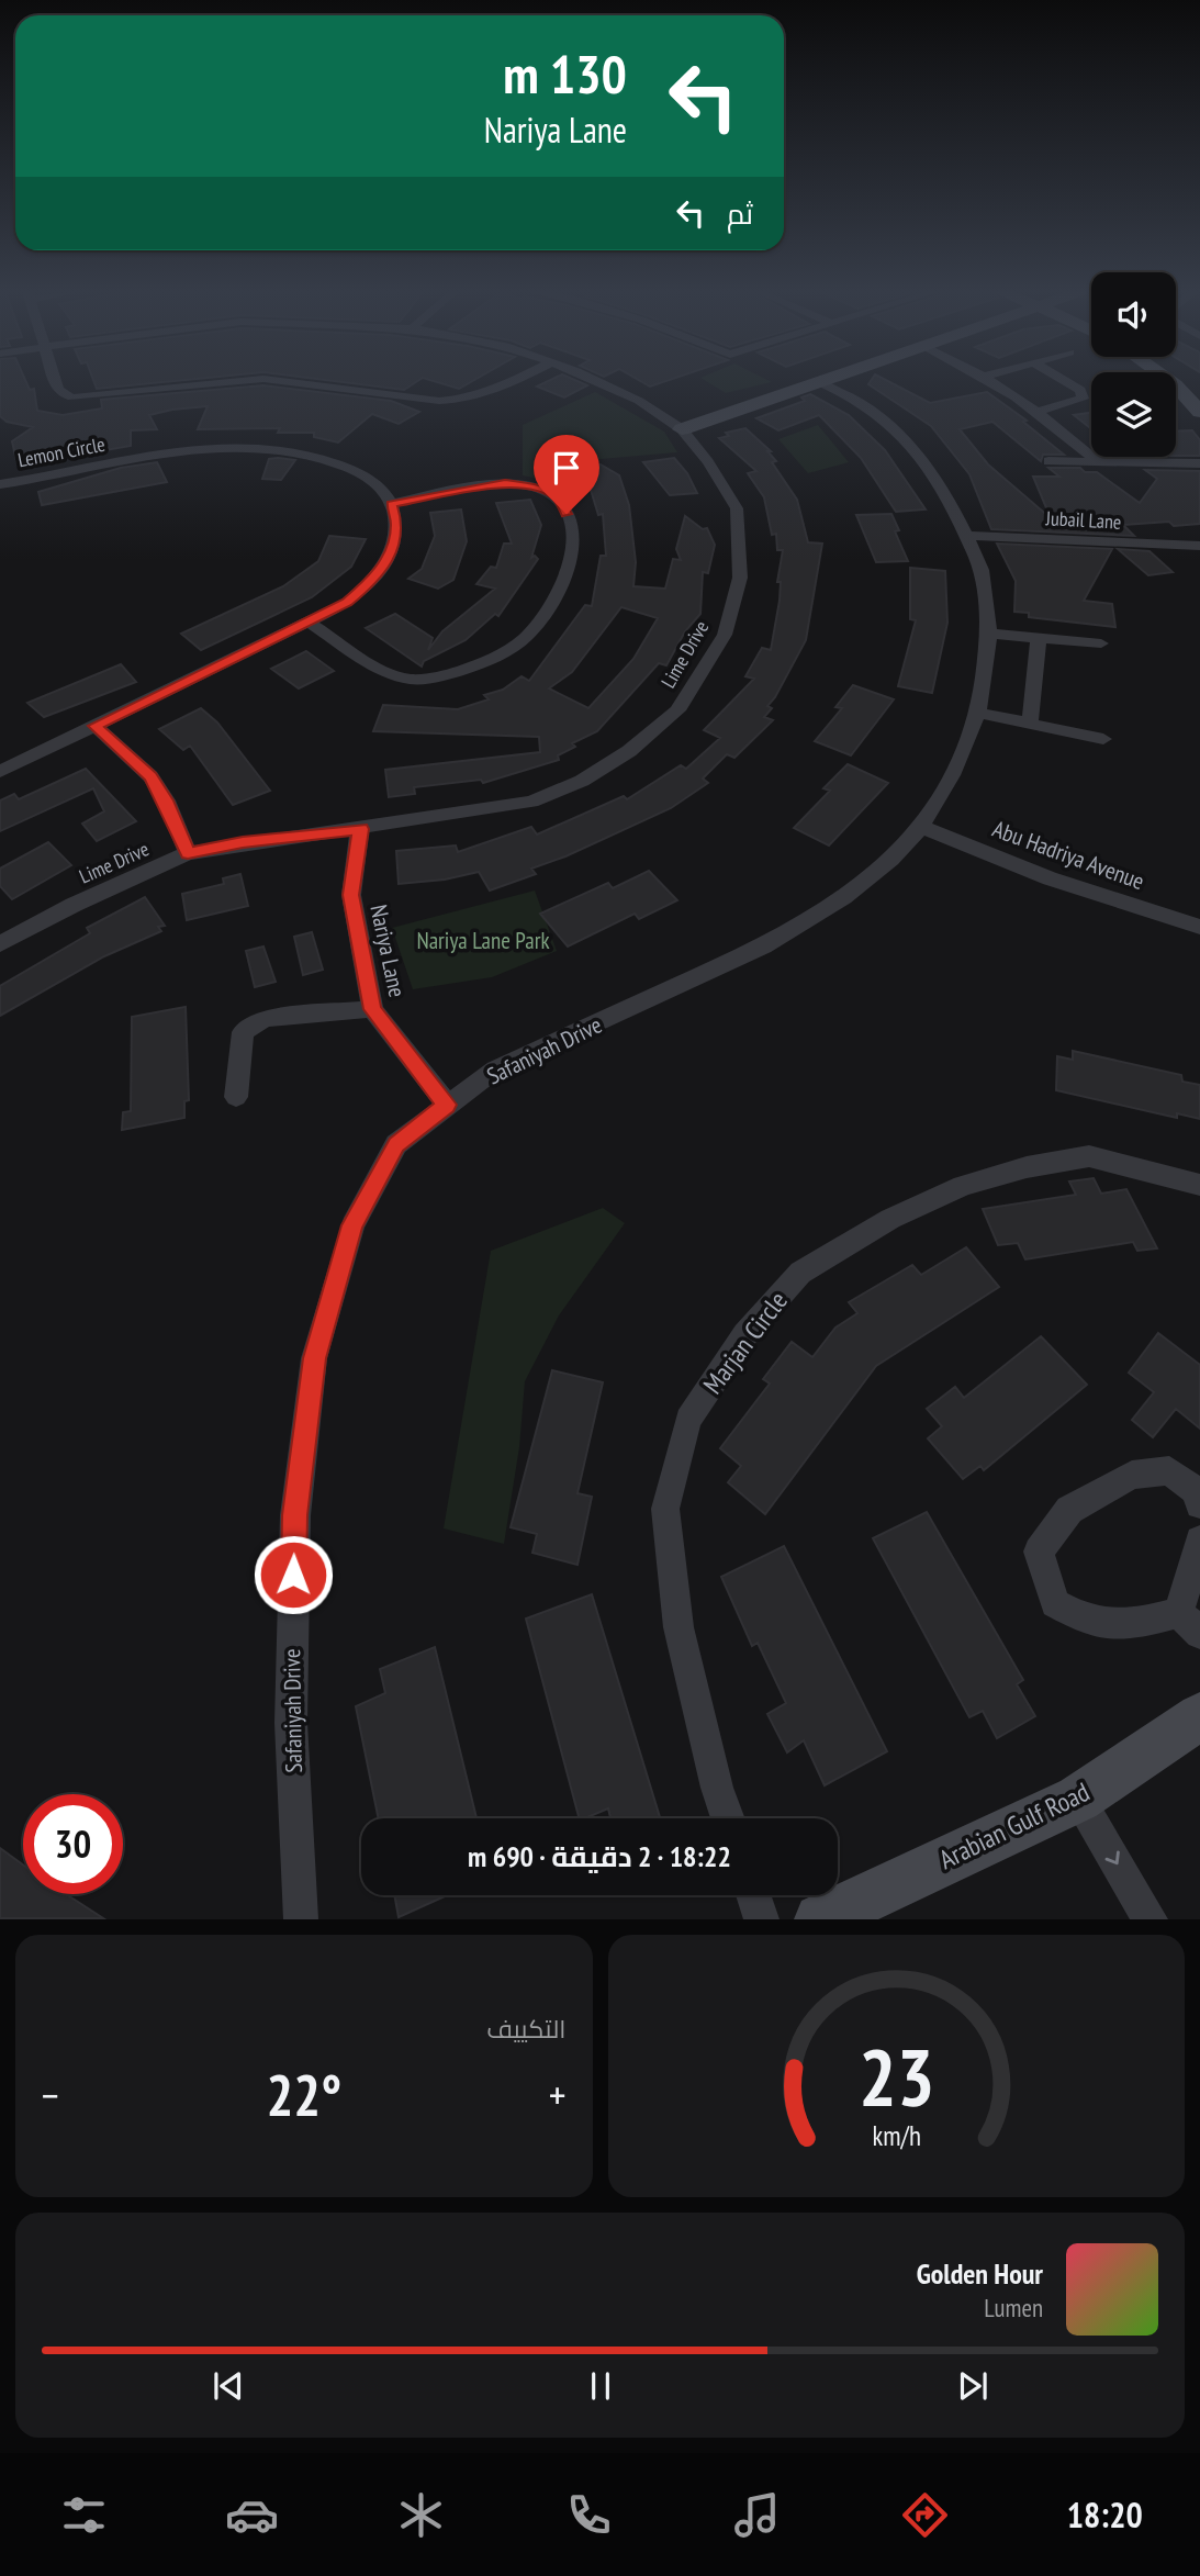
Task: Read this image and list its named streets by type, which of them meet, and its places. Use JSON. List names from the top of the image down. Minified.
{"streets":{"main road":["Arabian Gulf Road"],"street":["Lemon Circle","Jubail Lane","Lime Drive","Abu Hadriya Avenue","Nariya Lane","Safaniyah Drive","Marjan Circle"]},"crossings":[["Jubail Lane","Safaniyah Drive"],["Lime Drive","Nariya Lane"],["Abu Hadriya Avenue","Safaniyah Drive"],["Nariya Lane","Safaniyah Drive"]],"parks":["Nariya Lane Park"],"page":{"turn":["130 m","Nariya Lane"],"then":"ثم","limit":"30","trip":"18:22 · 2 دقيقة · 690 m","tile":"التكييف","heat":["−","22°","+"],"song":["Golden Hour","Lumen"],"tabs":"18:20","gauge":["23","km/h"]}}
